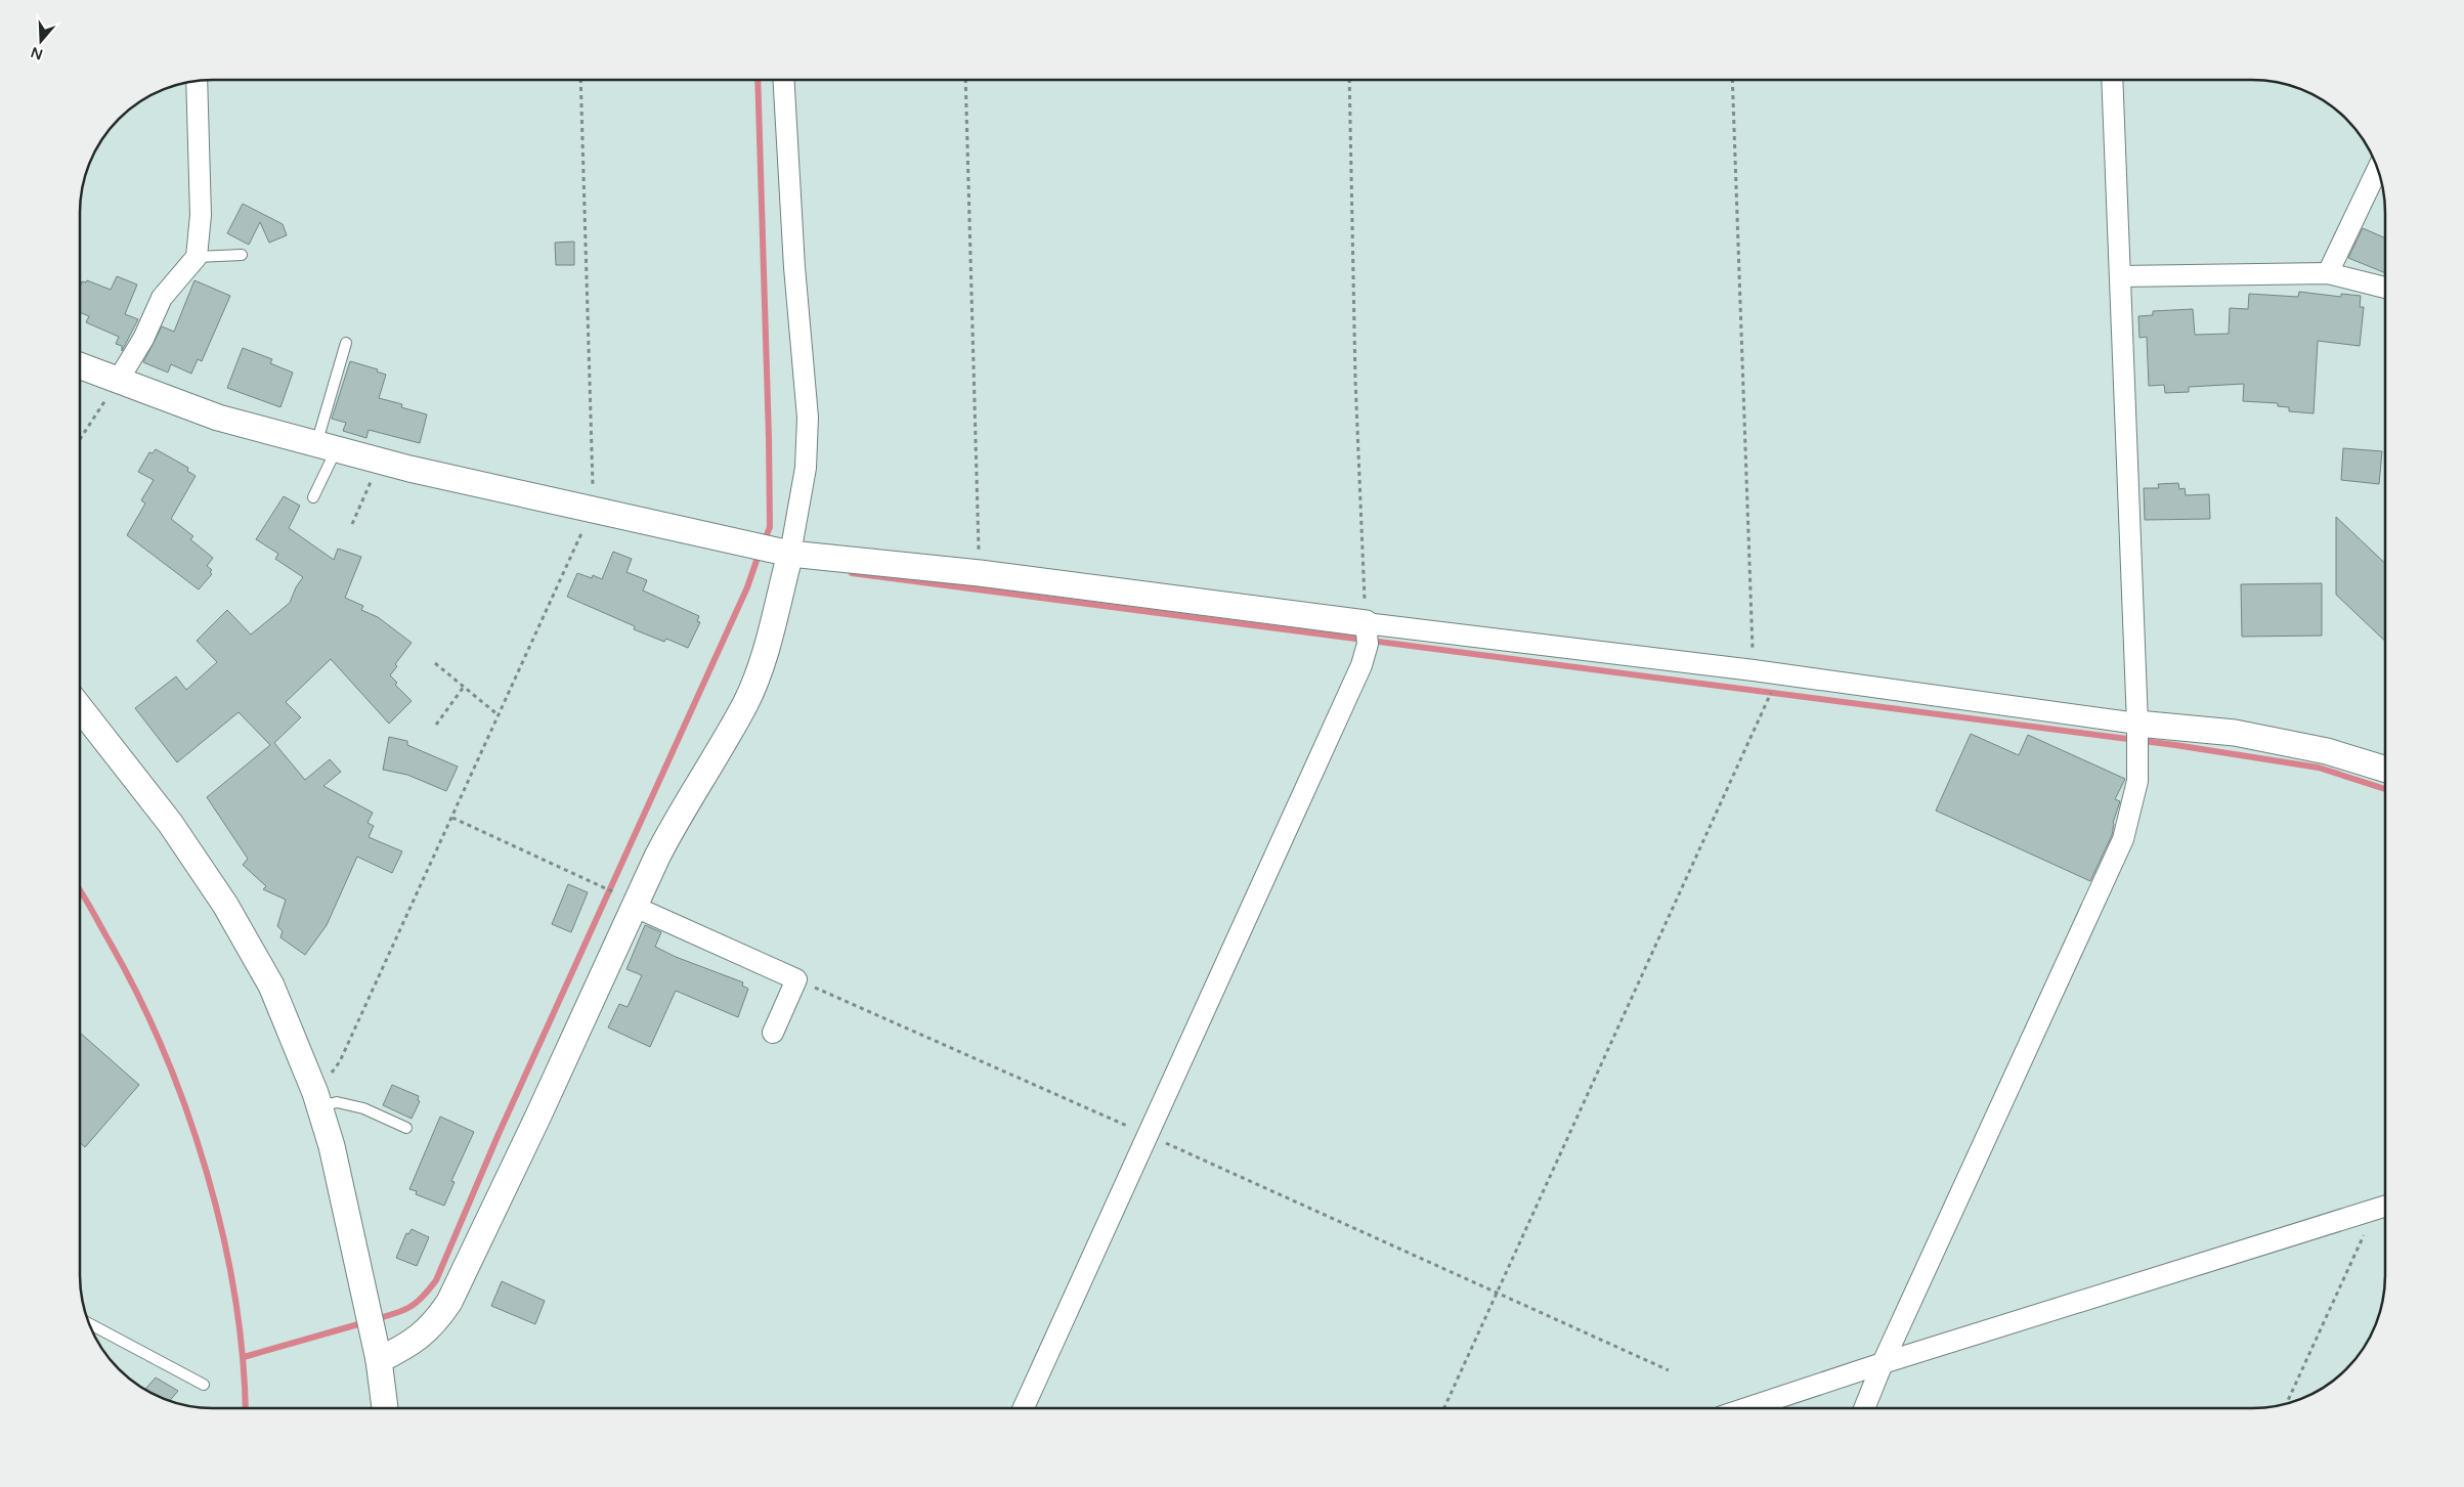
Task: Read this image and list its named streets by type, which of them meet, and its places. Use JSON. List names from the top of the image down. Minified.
{"north":"bottom"}
